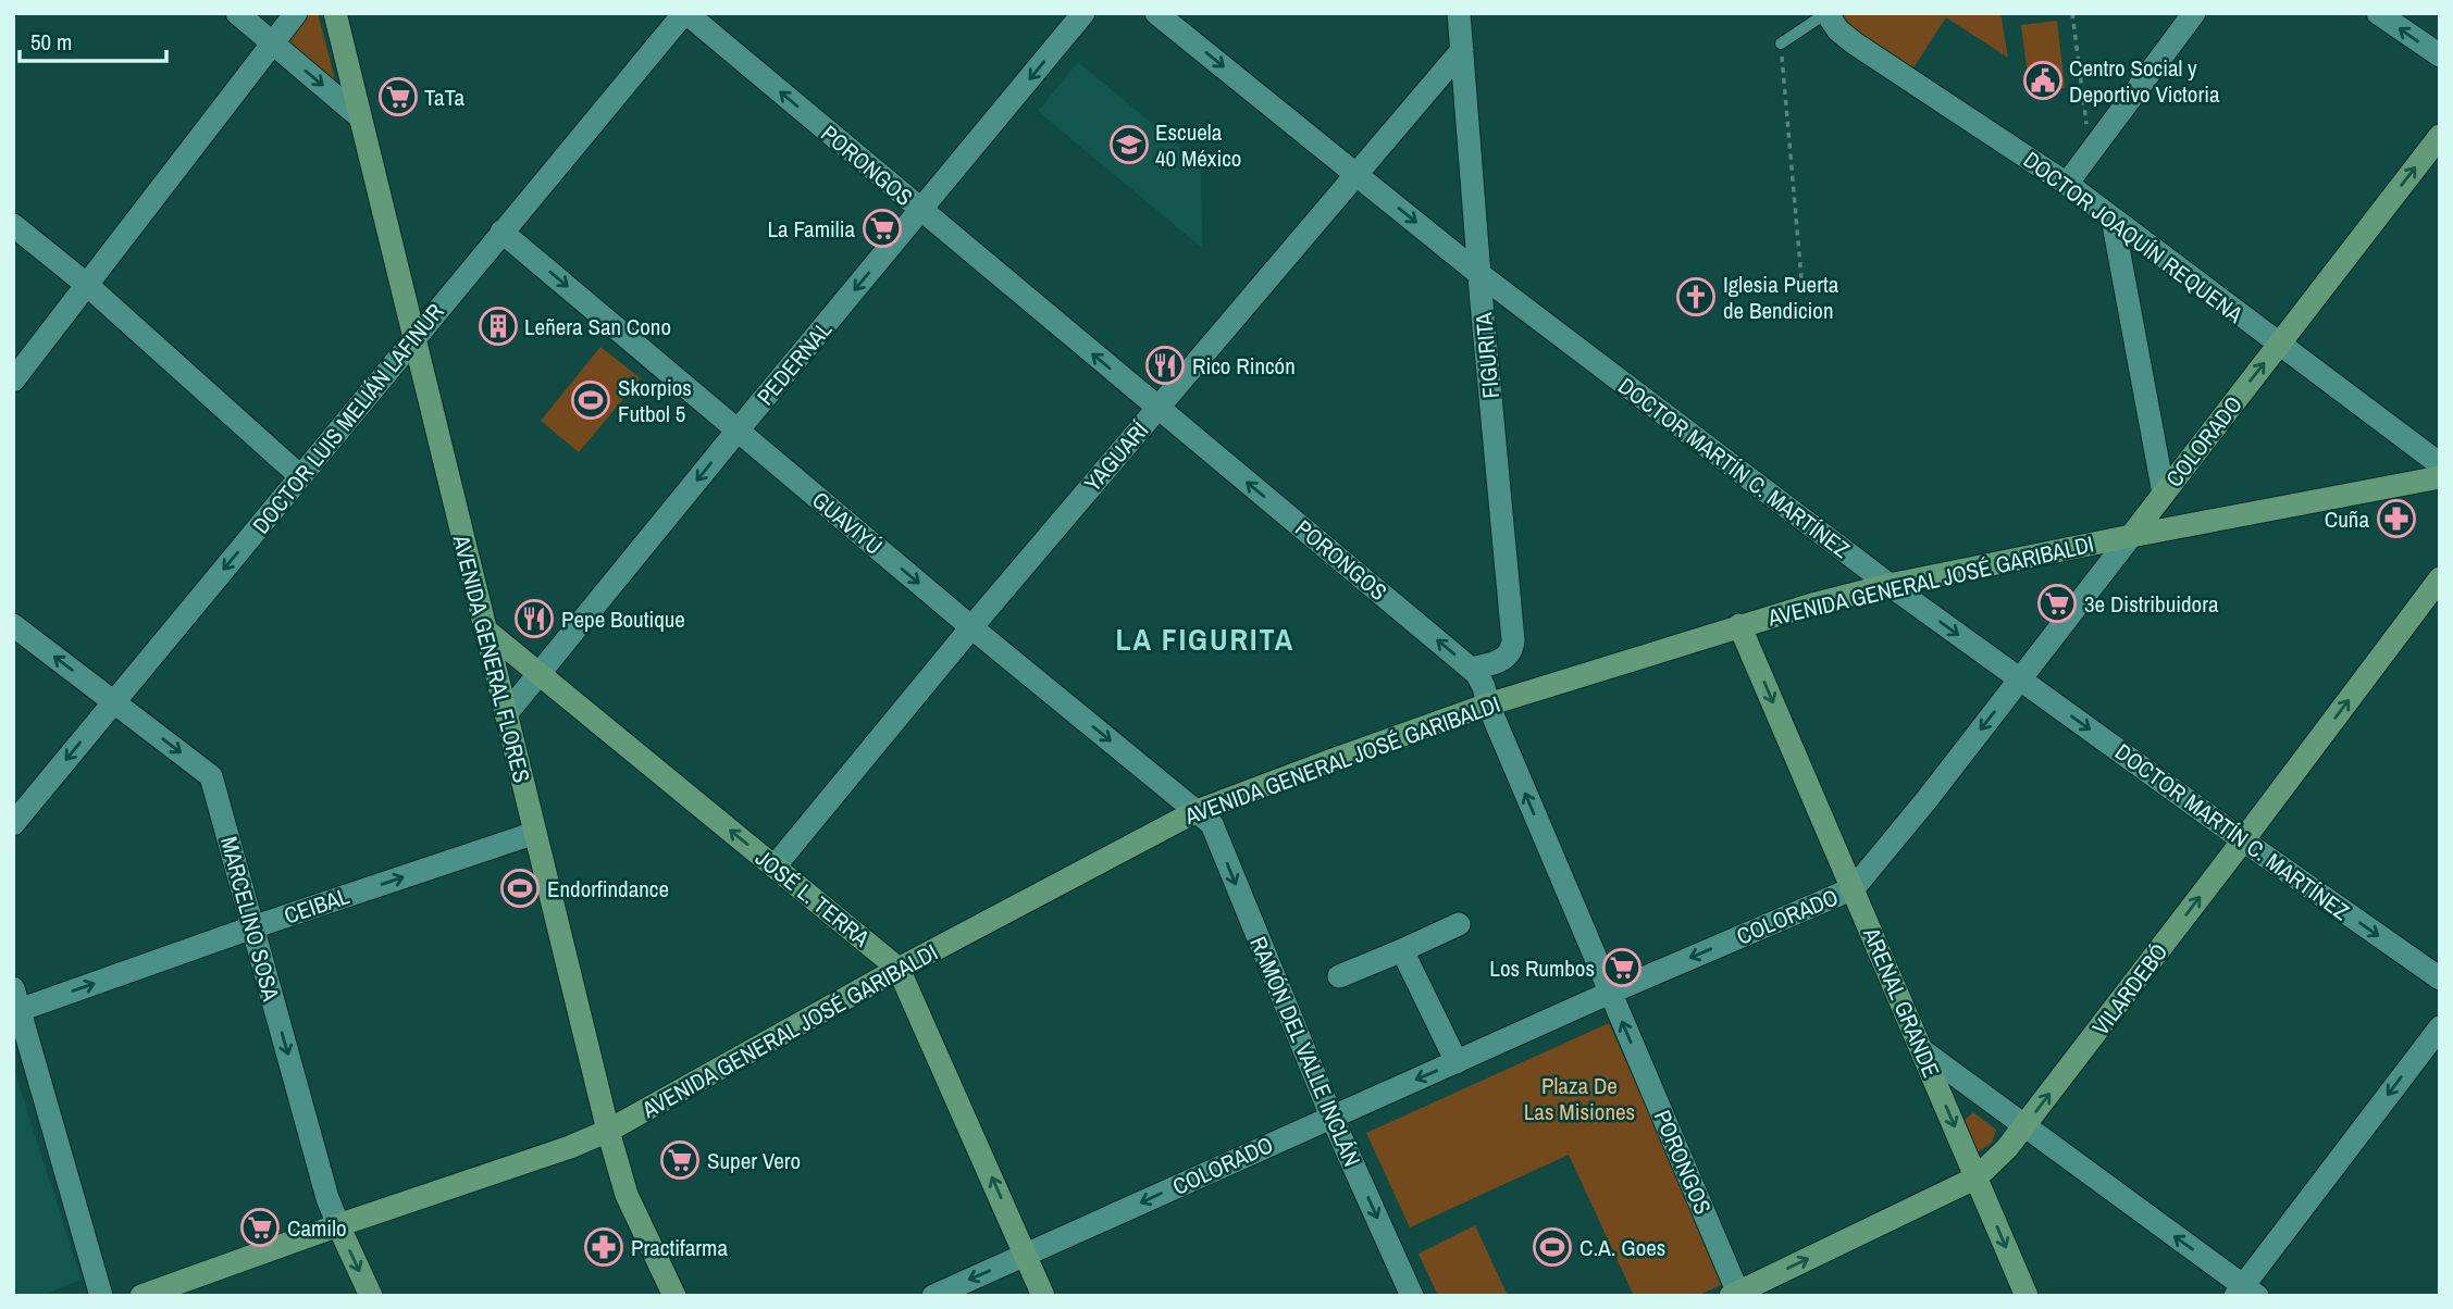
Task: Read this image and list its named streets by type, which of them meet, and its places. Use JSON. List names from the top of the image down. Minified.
{"streets":{"street":["PORONGOS","DOCTOR JOAQUÍN REQUENA","FIGURITA","PEDERNAL","DOCTOR LUIS MELIÁN LAFINUR","COLORADO","YAGUARÍ","DOCTOR MARTÍN C. MARTÍNEZ","GUAVIYÚ","AVENIDA GENERAL JOSÉ GARIBALDI","AVENIDA GENERAL FLORES","JOSÉ L. TERRA","CEIBAL","MARCELINO SOSA","VILARDEBÓ","ARENAL GRANDE","RAMÓN DEL VALLE INCLÁN"]},"crossings":[["PORONGOS","FIGURITA"],["PORONGOS","PEDERNAL"],["PORONGOS","DOCTOR LUIS MELIÁN LAFINUR"],["PORONGOS","COLORADO"],["PORONGOS","YAGUARÍ"],["PORONGOS","AVENIDA GENERAL JOSÉ GARIBALDI"],["PORONGOS","VILARDEBÓ"],["DOCTOR JOAQUÍN REQUENA","COLORADO"],["FIGURITA","YAGUARÍ"],["FIGURITA","DOCTOR MARTÍN C. MARTÍNEZ"],["PEDERNAL","GUAVIYÚ"],["PEDERNAL","AVENIDA GENERAL FLORES"],["PEDERNAL","JOSÉ L. TERRA"],["DOCTOR LUIS MELIÁN LAFINUR","GUAVIYÚ"],["DOCTOR LUIS MELIÁN LAFINUR","AVENIDA GENERAL FLORES"],["DOCTOR LUIS MELIÁN LAFINUR","MARCELINO SOSA"],["COLORADO","DOCTOR MARTÍN C. MARTÍNEZ"],["COLORADO","AVENIDA GENERAL JOSÉ GARIBALDI"],["COLORADO","JOSÉ L. TERRA"],["COLORADO","ARENAL GRANDE"],["COLORADO","RAMÓN DEL VALLE INCLÁN"],["YAGUARÍ","DOCTOR MARTÍN C. MARTÍNEZ"],["YAGUARÍ","GUAVIYÚ"],["YAGUARÍ","JOSÉ L. TERRA"],["DOCTOR MARTÍN C. MARTÍNEZ","AVENIDA GENERAL JOSÉ GARIBALDI"],["DOCTOR MARTÍN C. MARTÍNEZ","VILARDEBÓ"],["GUAVIYÚ","AVENIDA GENERAL JOSÉ GARIBALDI"],["GUAVIYÚ","RAMÓN DEL VALLE INCLÁN"],["AVENIDA GENERAL JOSÉ GARIBALDI","AVENIDA GENERAL FLORES"],["AVENIDA GENERAL JOSÉ GARIBALDI","JOSÉ L. TERRA"],["AVENIDA GENERAL JOSÉ GARIBALDI","MARCELINO SOSA"],["AVENIDA GENERAL JOSÉ GARIBALDI","ARENAL GRANDE"],["AVENIDA GENERAL JOSÉ GARIBALDI","RAMÓN DEL VALLE INCLÁN"],["AVENIDA GENERAL FLORES","JOSÉ L. TERRA"],["AVENIDA GENERAL FLORES","CEIBAL"],["CEIBAL","MARCELINO SOSA"],["VILARDEBÓ","ARENAL GRANDE"]],"one_way":["PORONGOS","PEDERNAL","DOCTOR LUIS MELIÁN LAFINUR","DOCTOR MARTÍN C. MARTÍNEZ","GUAVIYÚ","JOSÉ L. TERRA","CEIBAL","VILARDEBÓ","ARENAL GRANDE","RAMÓN DEL VALLE INCLÁN"],"districts":["LA FIGURITA"],"parks":["Plaza De Las Misiones"],"places":{"public building":["Centro Social y Deportivo Victoria"],"supermarket":["TaTa","La Familia","3e Distribuidora","Los Rumbos","Super Vero","Camilo"],"school or university":["Escuela 40 México"],"church":["Iglesia Puerta de Bendicion"],"building":["Leñera San Cono"],"restaurant":["Rico Rincón","Pepe Boutique"],"sports":["Skorpios Futbol 5","Endorfindance","C.A. Goes"],"pharmacy":["Cuña","Practifarma"]},"scale_bar":"50 m"}
